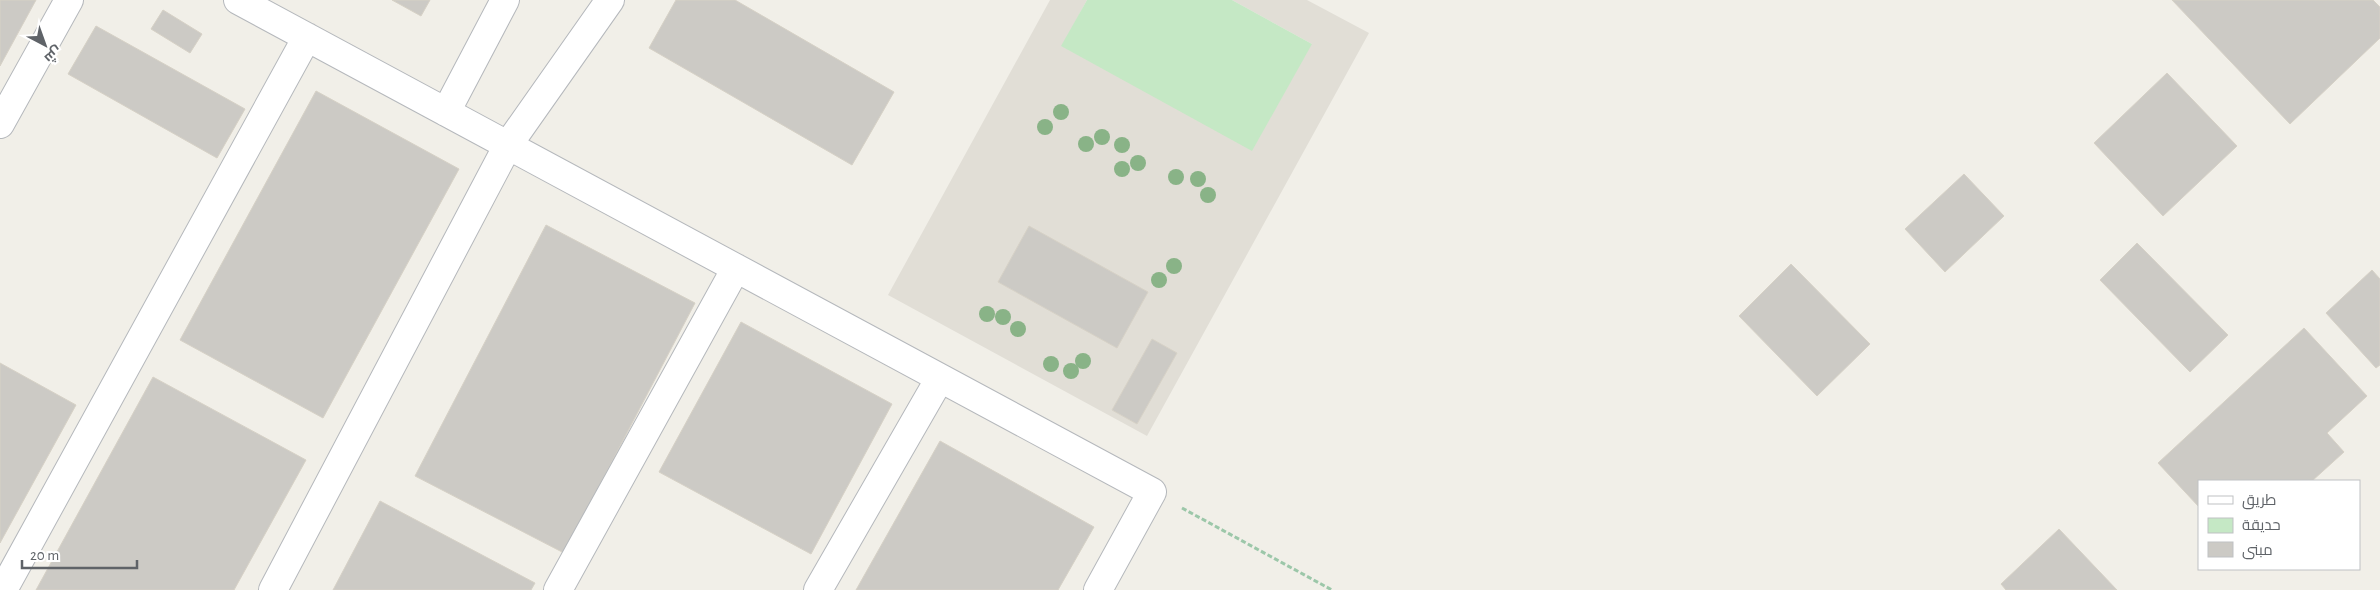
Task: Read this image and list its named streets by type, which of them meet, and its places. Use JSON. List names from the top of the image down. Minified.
{"legend":["طريق","حديقة","مبنى"],"scale_bar":"20 m","north":"bottom right"}
